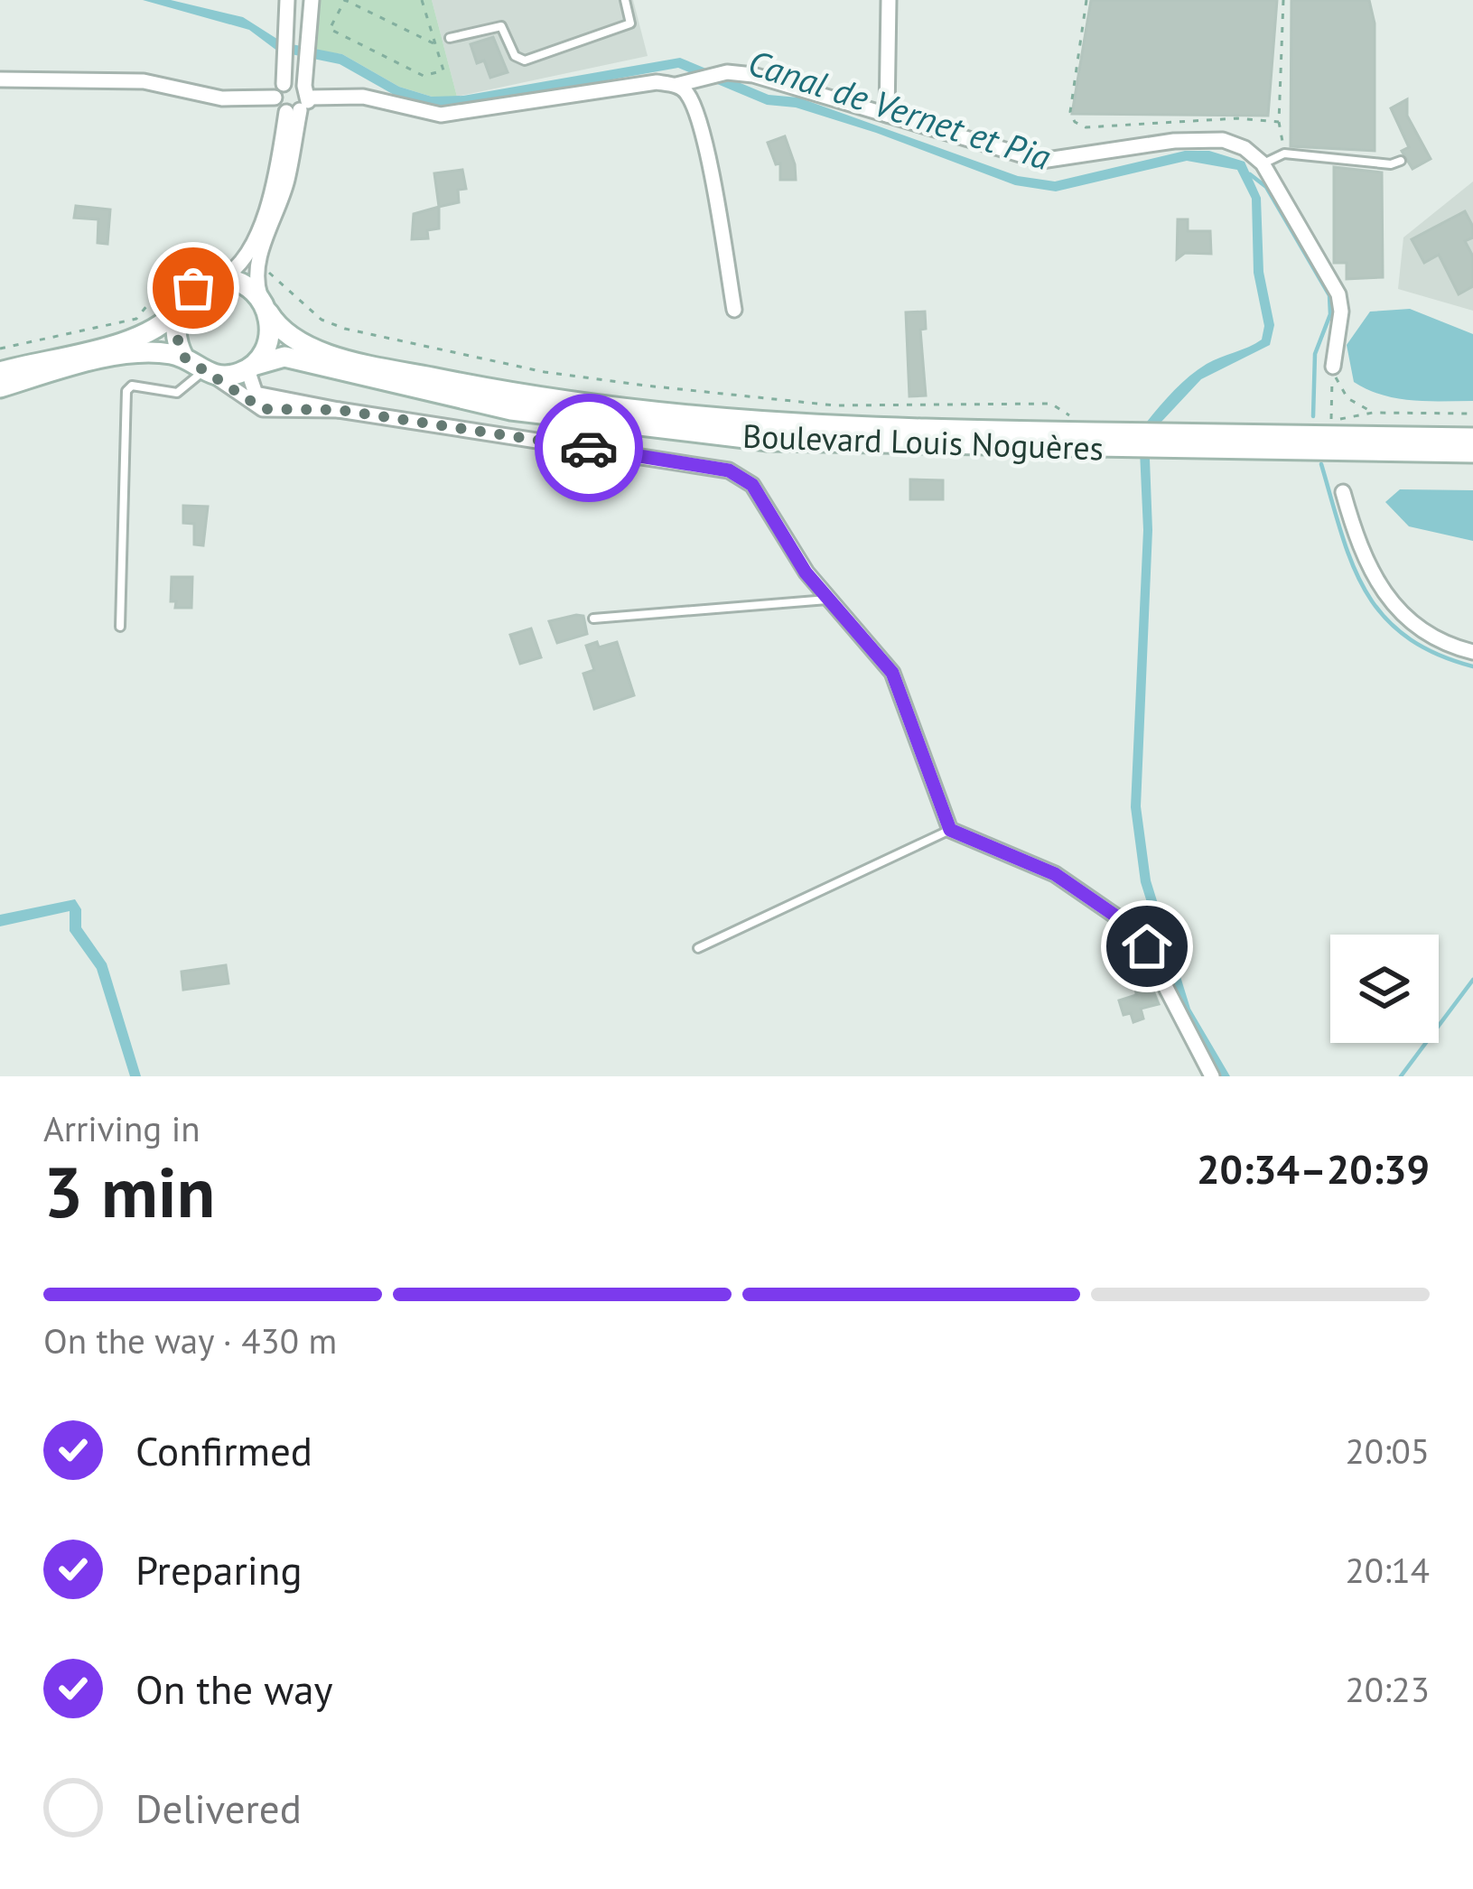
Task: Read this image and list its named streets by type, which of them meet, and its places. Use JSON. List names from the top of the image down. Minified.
{"streets":{"main road":["Boulevard Louis Noguères"]},"water":["Canal de Vernet et Pia"],"page":{"heading":["3 min","Arriving in","20:34–20:39"],"bar":"On the way · 430 m","list":[["Confirmed","20:05"],["Preparing","20:14"],["On the way","20:23"],"Delivered"]}}
